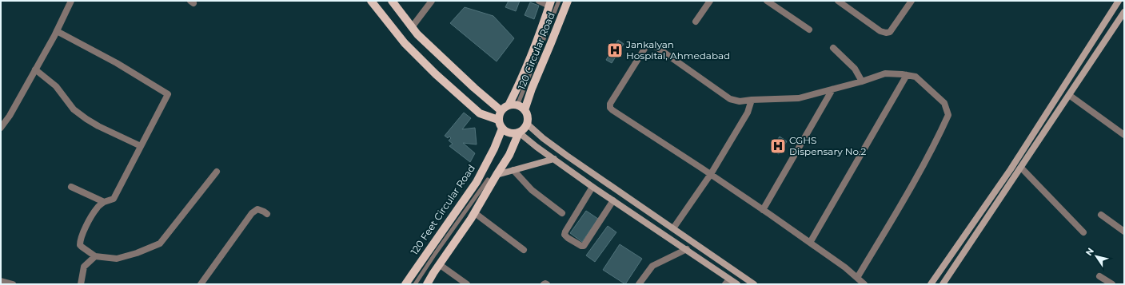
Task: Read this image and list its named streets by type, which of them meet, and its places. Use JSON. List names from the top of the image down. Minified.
{"streets":{"main road":["120 Circular Road","120 Feet Circular Road"]},"crossings":[["120 Circular Road","120 Feet Circular Road"]],"places":{"hospital":["Jankalyan Hospital, Ahmedabad","CGHS Dispensary No.2"]},"north":"top left"}
